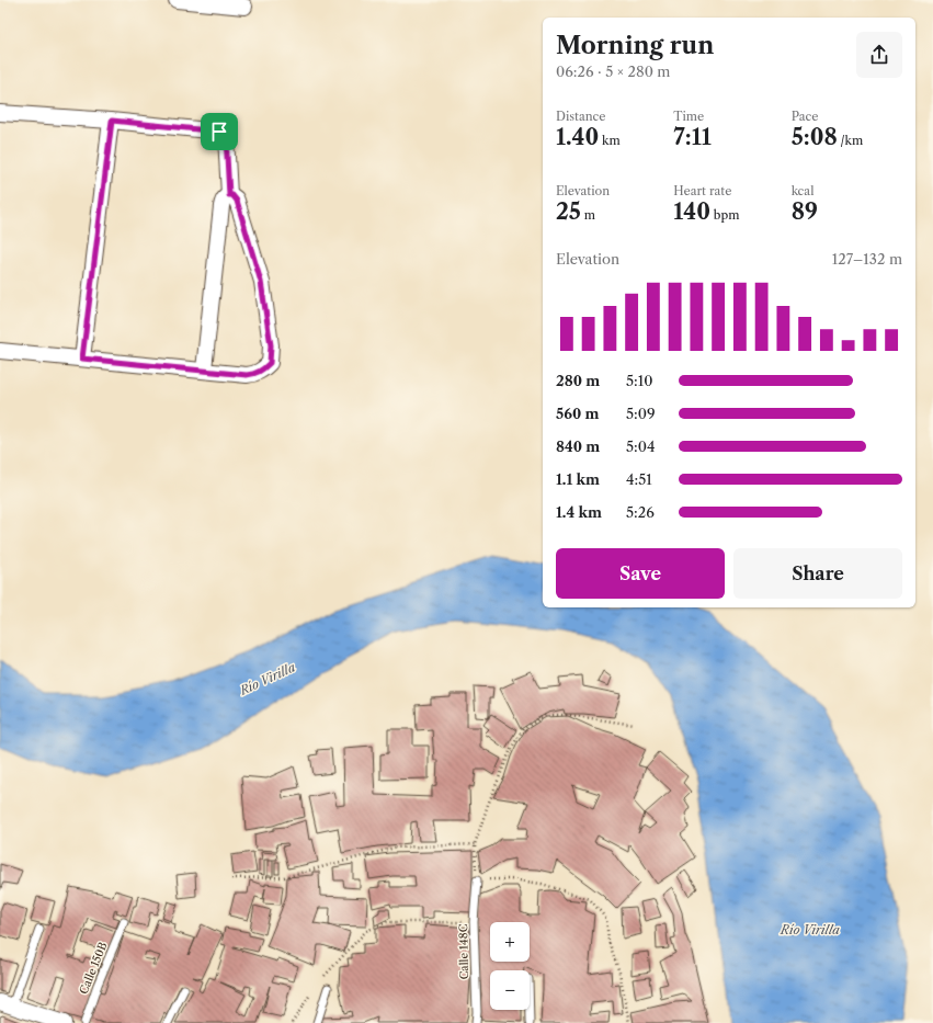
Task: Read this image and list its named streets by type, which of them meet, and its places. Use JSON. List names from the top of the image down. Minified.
{"streets":{"lane":["Calle 148C","Calle 150B"]},"water":["Río Virilla"],"page":{"heading":["Morning run","06:26 · 5 × 280 m"],"stats":[["Distance","1.40 km"],["Time","7:11"],["Pace","5:08 /km"],["Elevation","25 m"],["Heart rate","140 bpm"],["kcal","89"]],"chart":["Elevation","127–132 m"],"list":[{"name":"280 m","note":"5:10"},{"name":"560 m","note":"5:09"},{"name":"840 m","note":"5:04"},{"name":"1.1 km","note":"4:51"},{"name":"1.4 km","note":"5:26"}],"buttons":["Save","Share"],"map_buttons":["+","−"]}}
